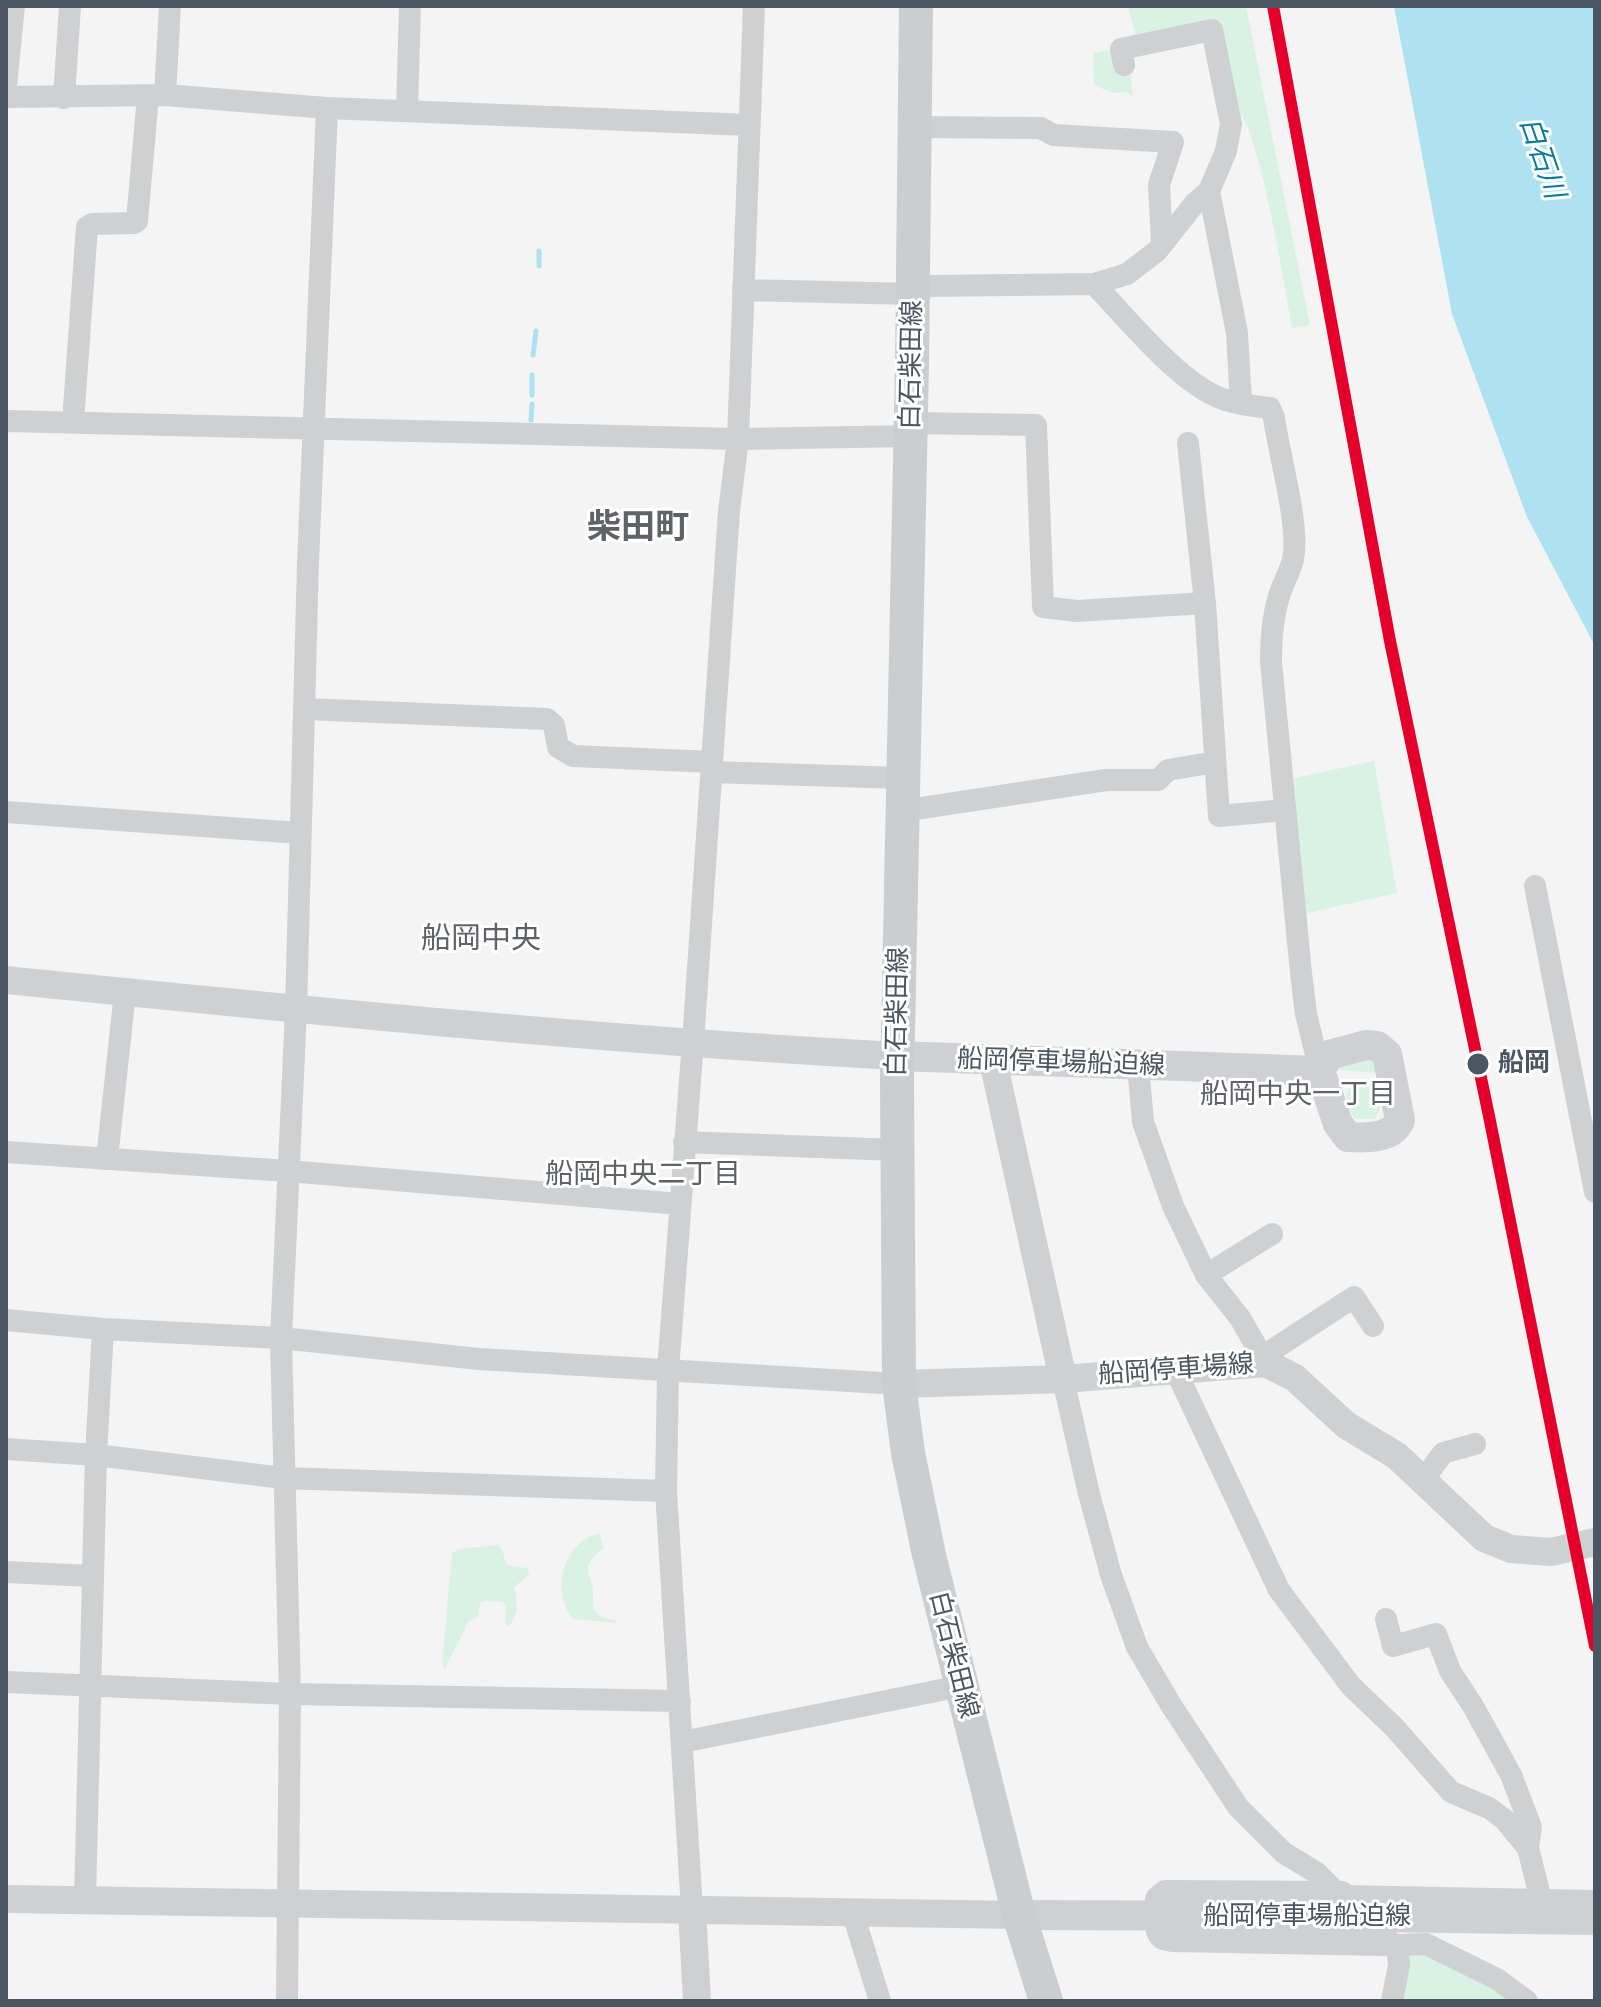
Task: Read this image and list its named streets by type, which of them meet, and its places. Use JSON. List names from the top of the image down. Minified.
{"streets":{"main road":["白石柴田線","船岡停車場船迫線"],"street":["船岡停車場線"]},"crossings":[["白石柴田線","船岡停車場船迫線"],["船岡停車場船迫線","船岡停車場線"]],"districts":["柴田町","船岡中央","船岡中央一丁目","船岡中央二丁目"],"water":["白石川"],"places":["船岡"]}
